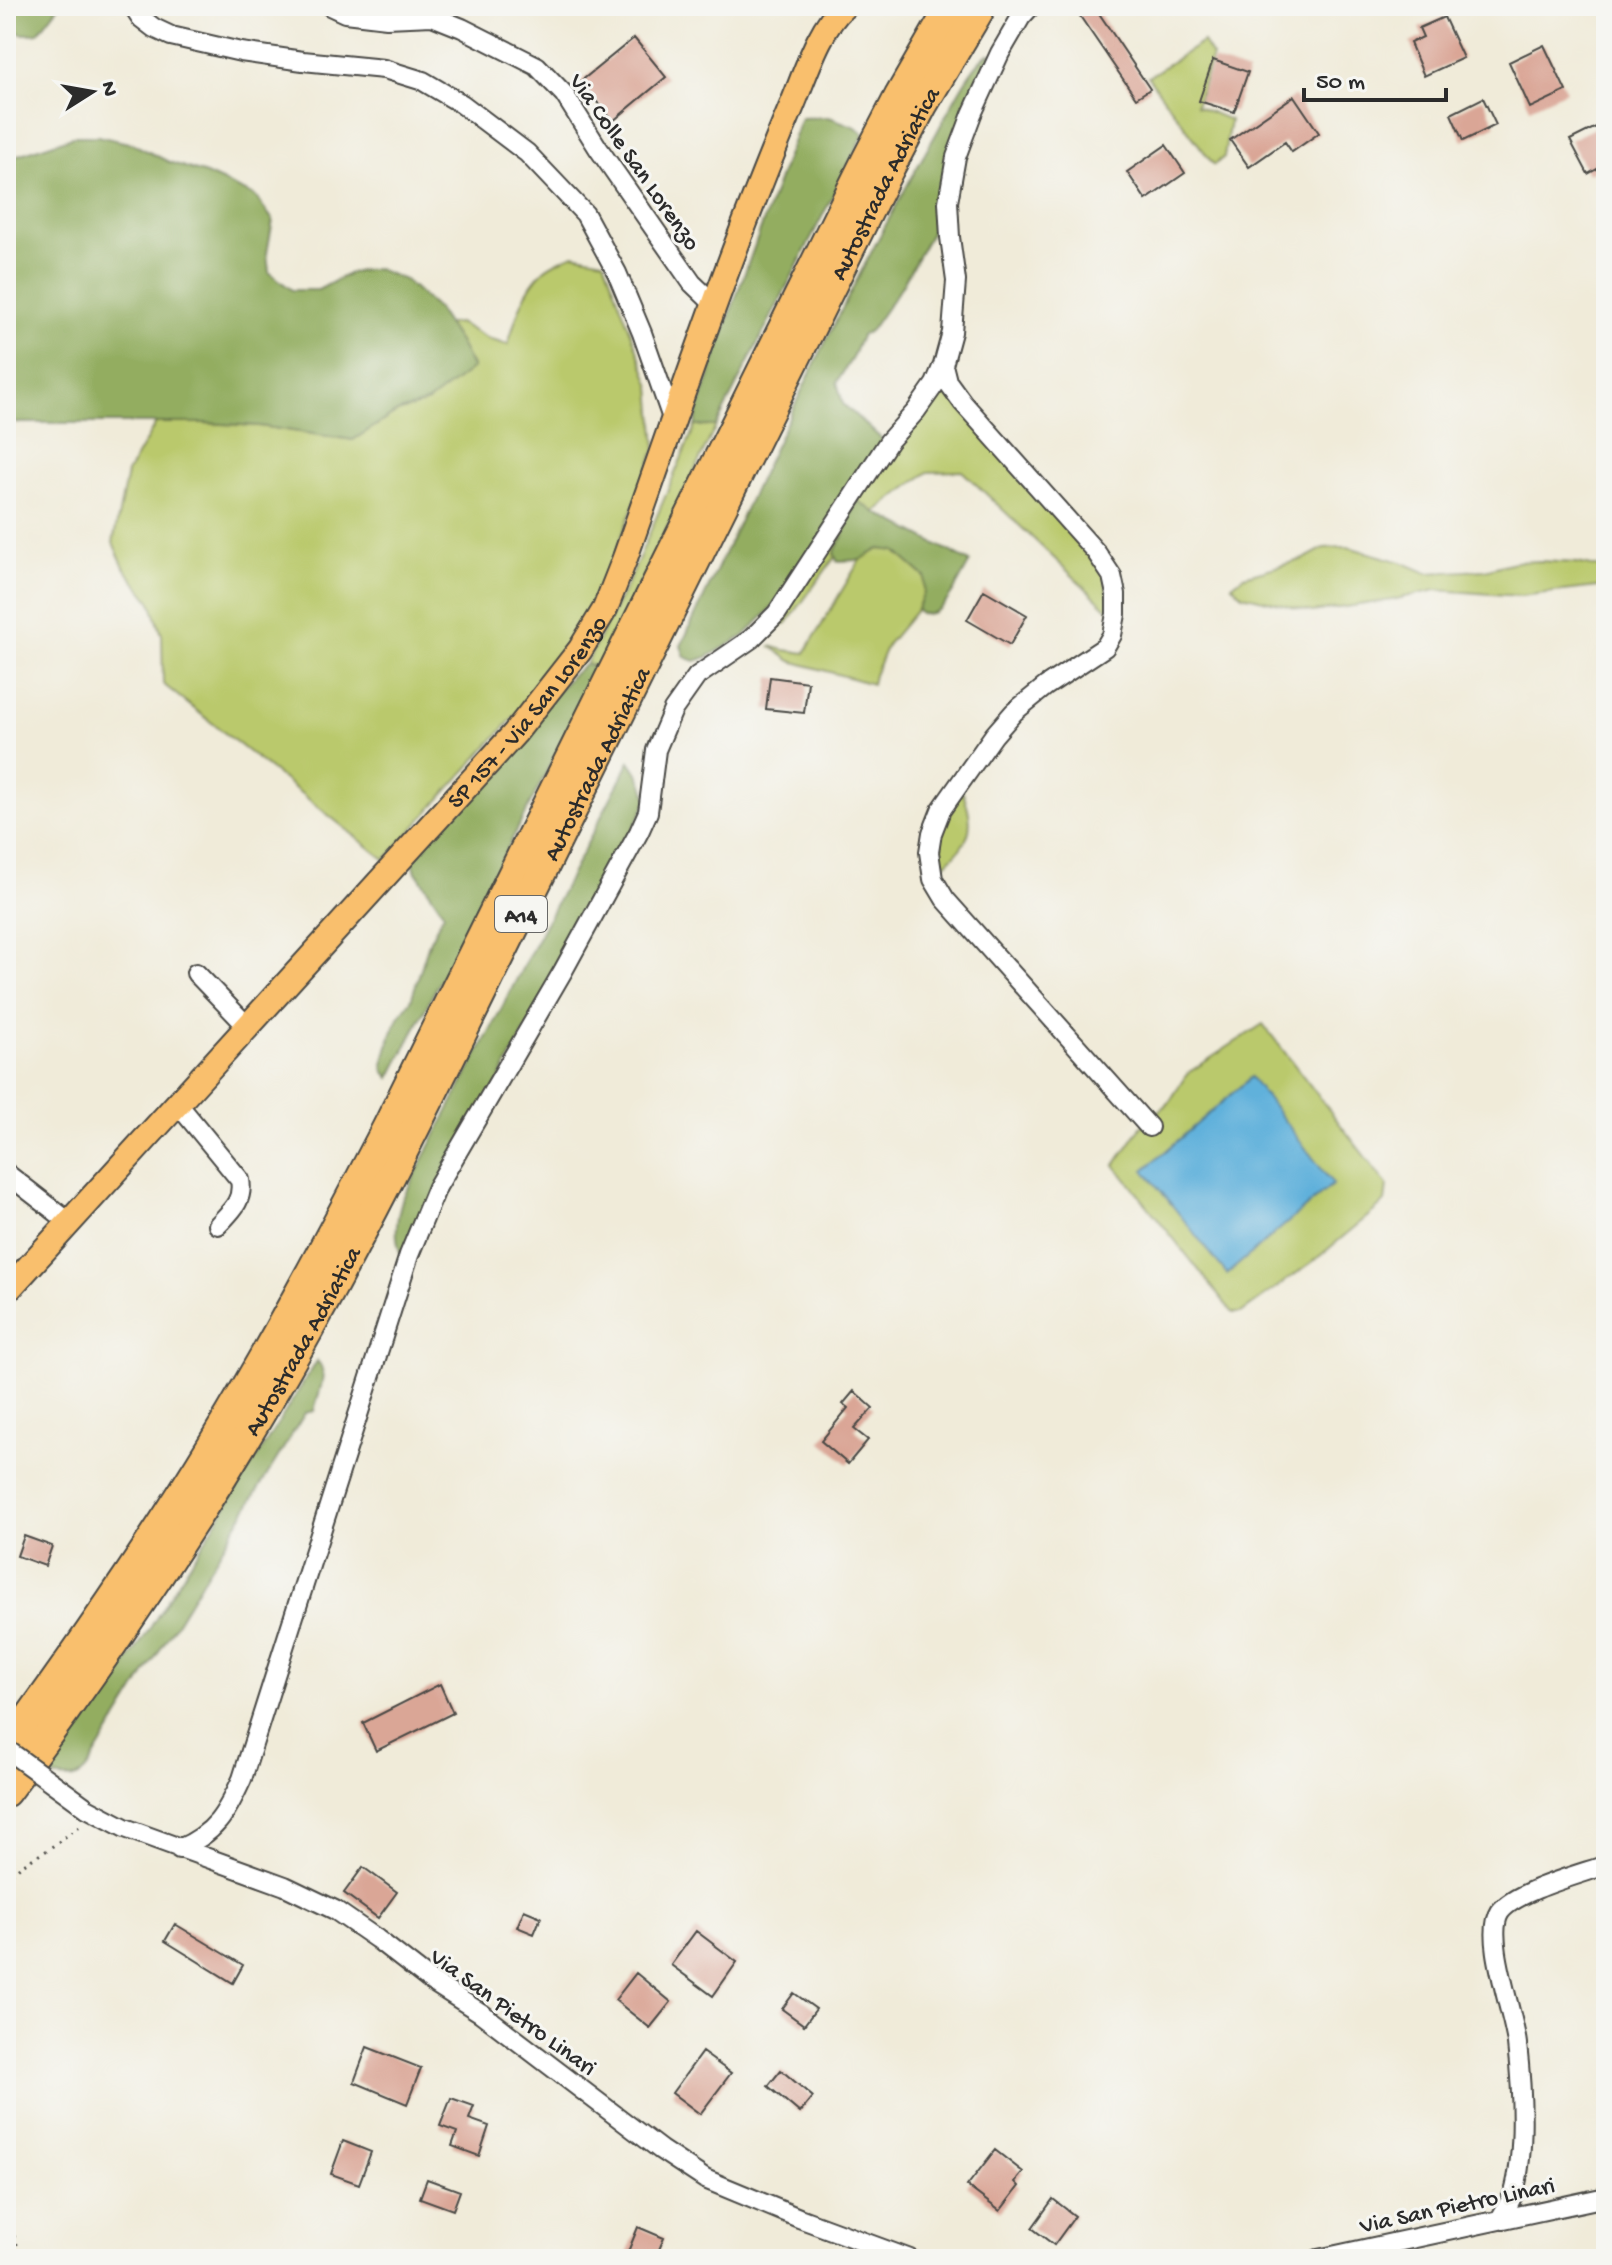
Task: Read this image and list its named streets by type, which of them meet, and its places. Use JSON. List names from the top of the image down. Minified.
{"streets":{"highway":["Autostrada Adriatica","A14"],"main road":["SP 157 - Via San Lorenzo"],"street":["Via Colle San Lorenzo","Via San Pietro Linari"]},"crossings":[["Via Colle San Lorenzo","SP 157 - Via San Lorenzo"],["Autostrada Adriatica","Via San Pietro Linari"]],"scale_bar":"50 m","north":"right"}
